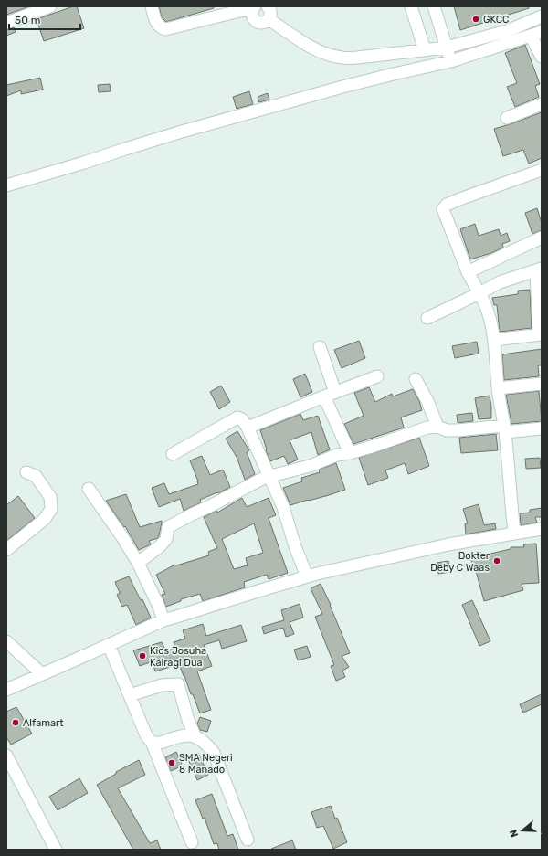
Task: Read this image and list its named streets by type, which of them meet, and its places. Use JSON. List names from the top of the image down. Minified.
{"places":["GKCC","Dokter Deby C Waas","Kios Josuha Kairagi Dua","Alfamart","SMA Negeri 8 Manado"],"scale_bar":"50 m","north":"left"}
